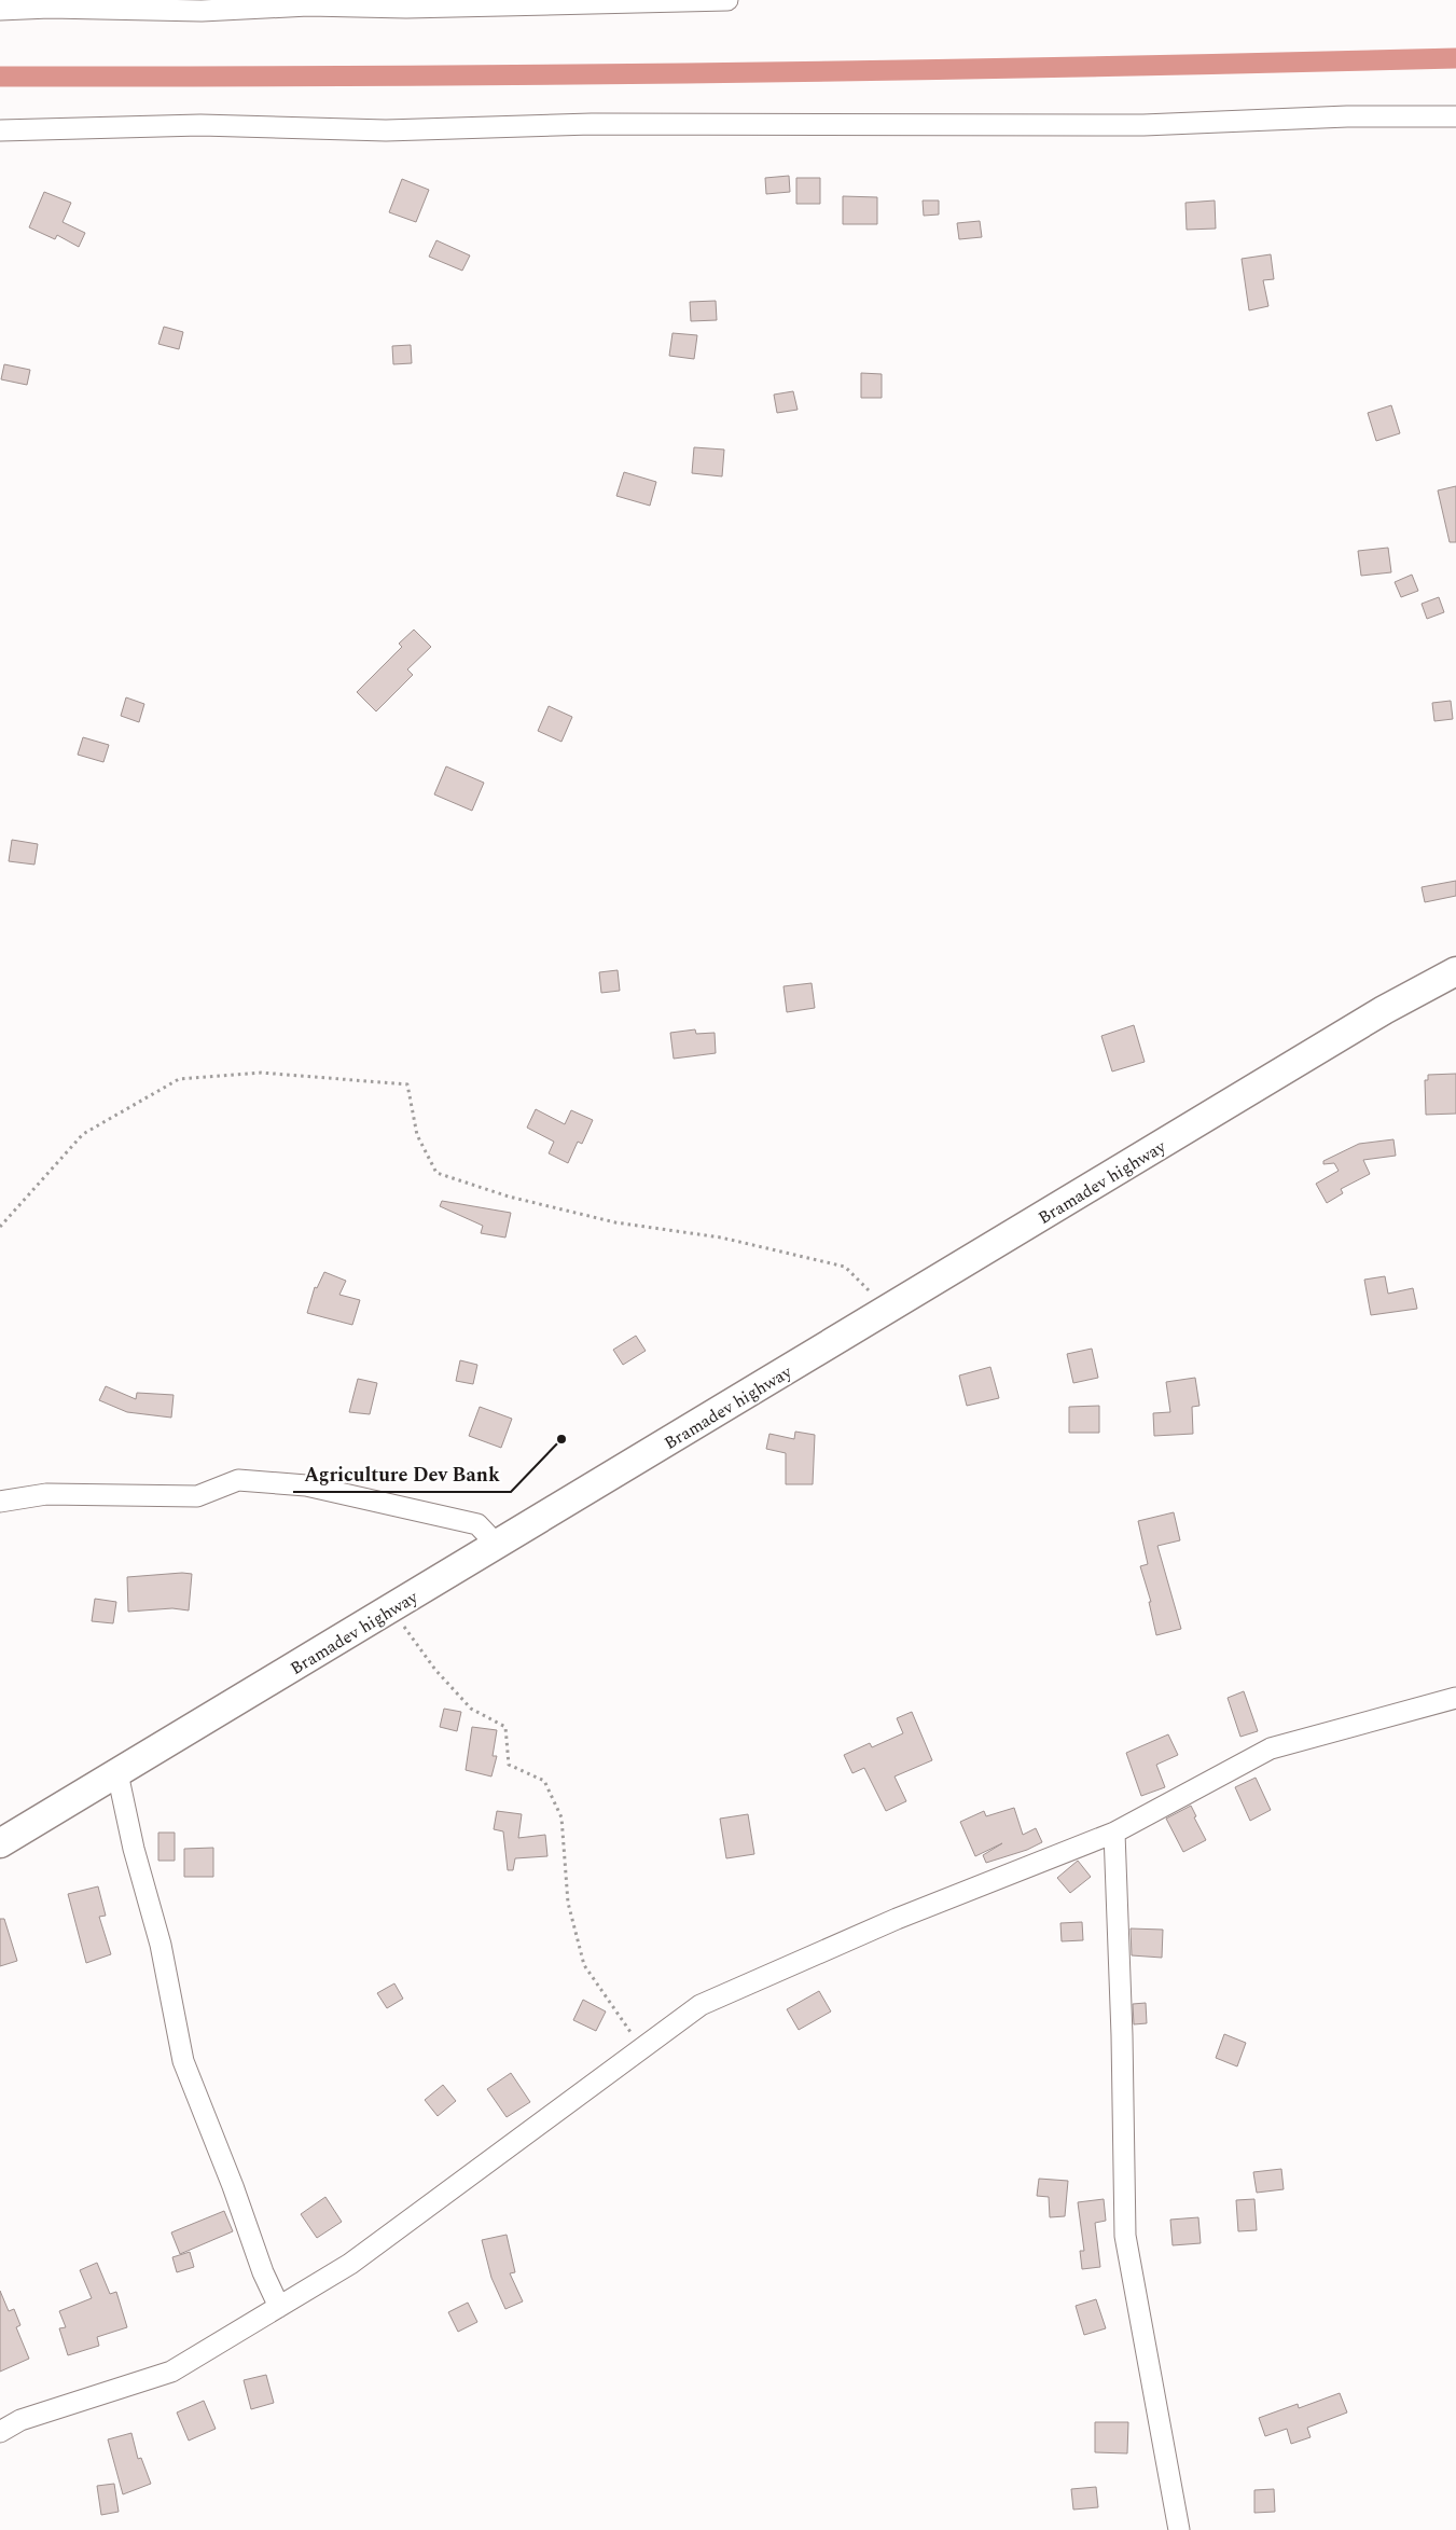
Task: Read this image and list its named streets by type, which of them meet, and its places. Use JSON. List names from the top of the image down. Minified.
{"streets":{"street":["Bramadev highway"]},"places":["Agriculture Dev Bank"]}
